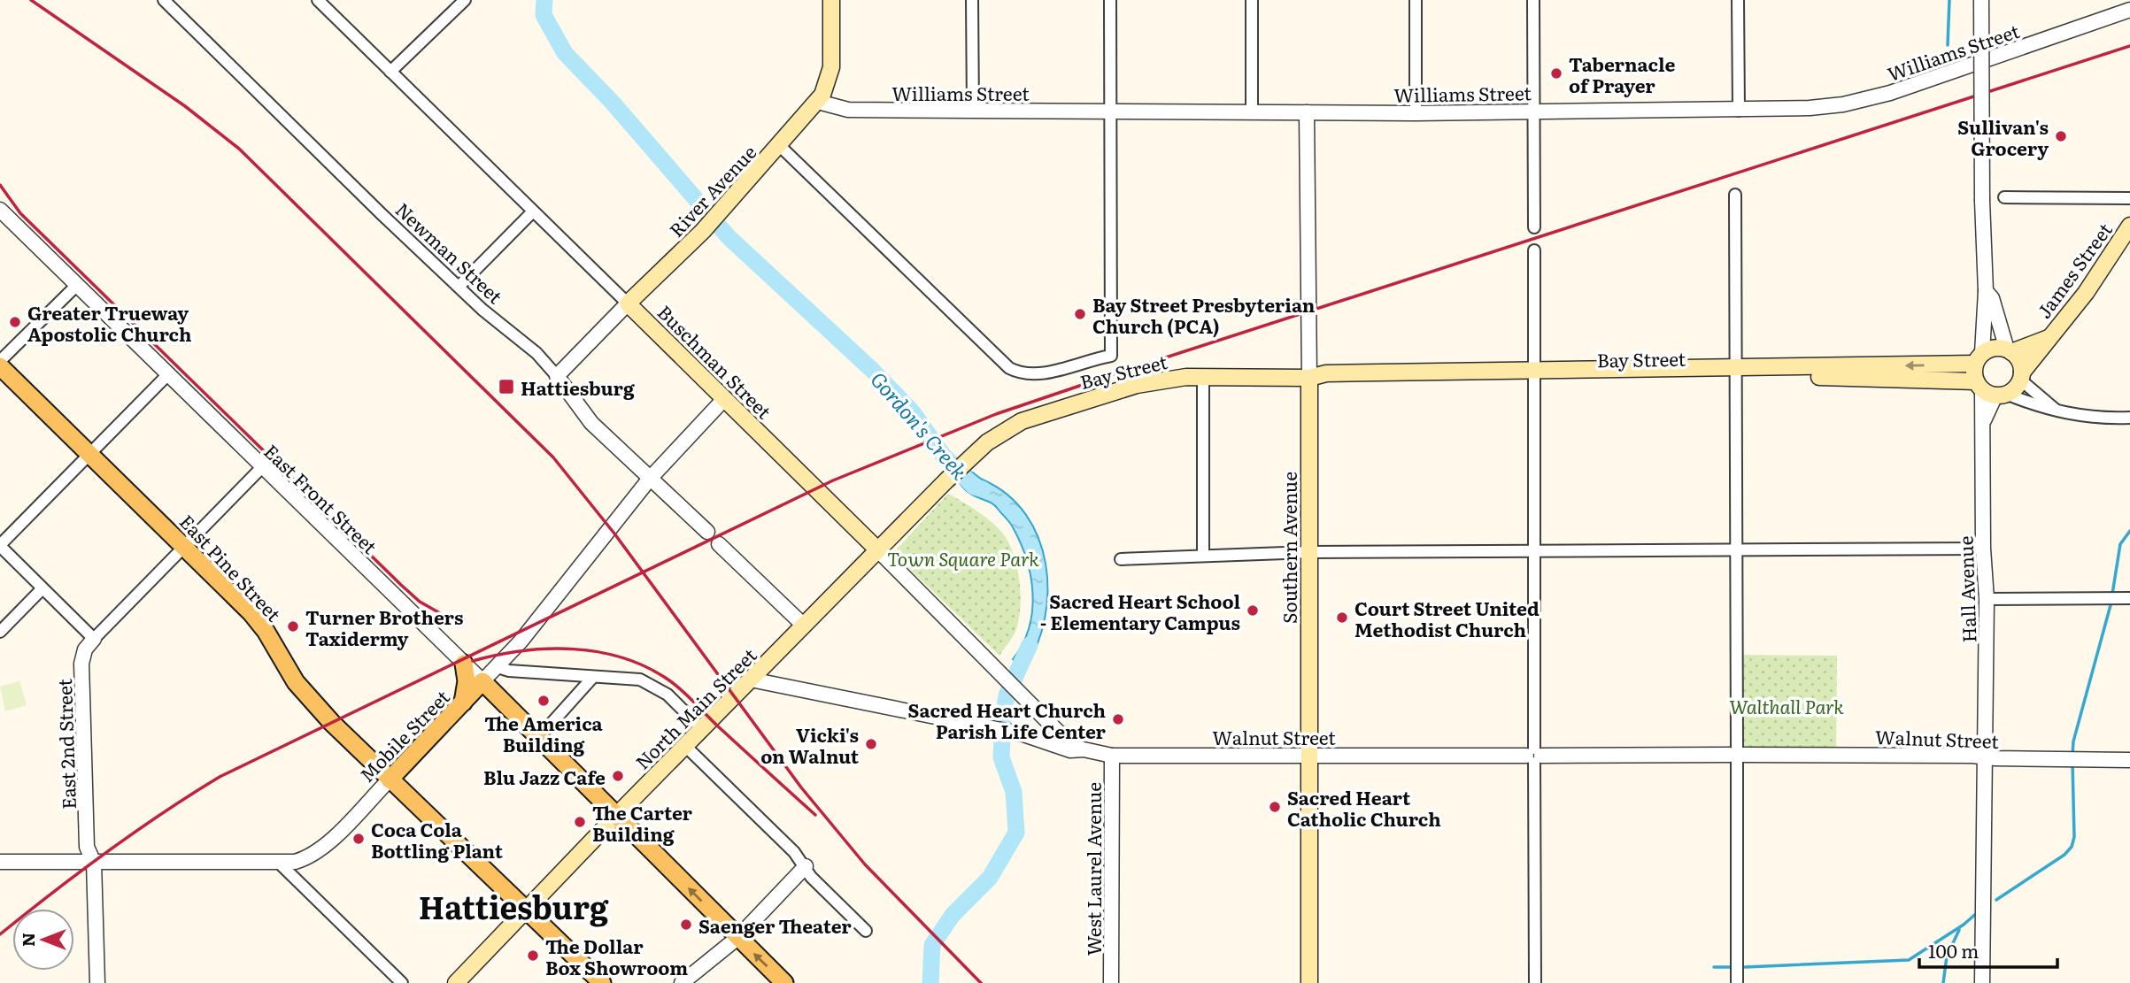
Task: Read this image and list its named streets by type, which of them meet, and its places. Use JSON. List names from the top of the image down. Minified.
{"streets":{"main road":["River Avenue","James Street","Bay Street","Buschman Street","East Front Street","Southern Avenue","East Pine Street","North Main Street","Mobile Street"],"street":["Williams Street","Newman Street","Hall Avenue","Walnut Street","East 2nd Street","West Laurel Avenue"]},"crossings":[["Williams Street","River Avenue"],["Williams Street","Southern Avenue"],["River Avenue","Newman Street"],["River Avenue","Buschman Street"],["Newman Street","Mobile Street"],["James Street","Bay Street"],["James Street","Hall Avenue"],["Bay Street","Southern Avenue"],["Bay Street","Hall Avenue"],["Bay Street","North Main Street"],["Buschman Street","North Main Street"],["Buschman Street","Mobile Street"],["Buschman Street","Walnut Street"],["East Front Street","North Main Street"],["East Front Street","Mobile Street"],["Southern Avenue","Walnut Street"],["East Pine Street","North Main Street"],["East Pine Street","Mobile Street"],["Hall Avenue","Walnut Street"],["North Main Street","Walnut Street"],["Mobile Street","East 2nd Street"],["Walnut Street","West Laurel Avenue"]],"districts":["Hattiesburg"],"water":["Gordon's Creek"],"parks":["Town Square Park","Walthall Park"],"places":{"other":["Tabernacle of Prayer","Sullivan's Grocery","Bay Street Presbyterian Church (PCA)","Greater Trueway Apostolic Church","Sacred Heart School - Elementary Campus","Court Street United Methodist Church","Turner Brothers Taxidermy","The America Building","Sacred Heart Church Parish Life Center","Vicki's on Walnut","Blu Jazz Cafe","Sacred Heart Catholic Church","The Carter Building","Coca Cola Bottling Plant","Saenger Theater","The Dollar Box Showroom"],"transit":["Hattiesburg"]},"scale_bar":"100 m","north":"left"}
